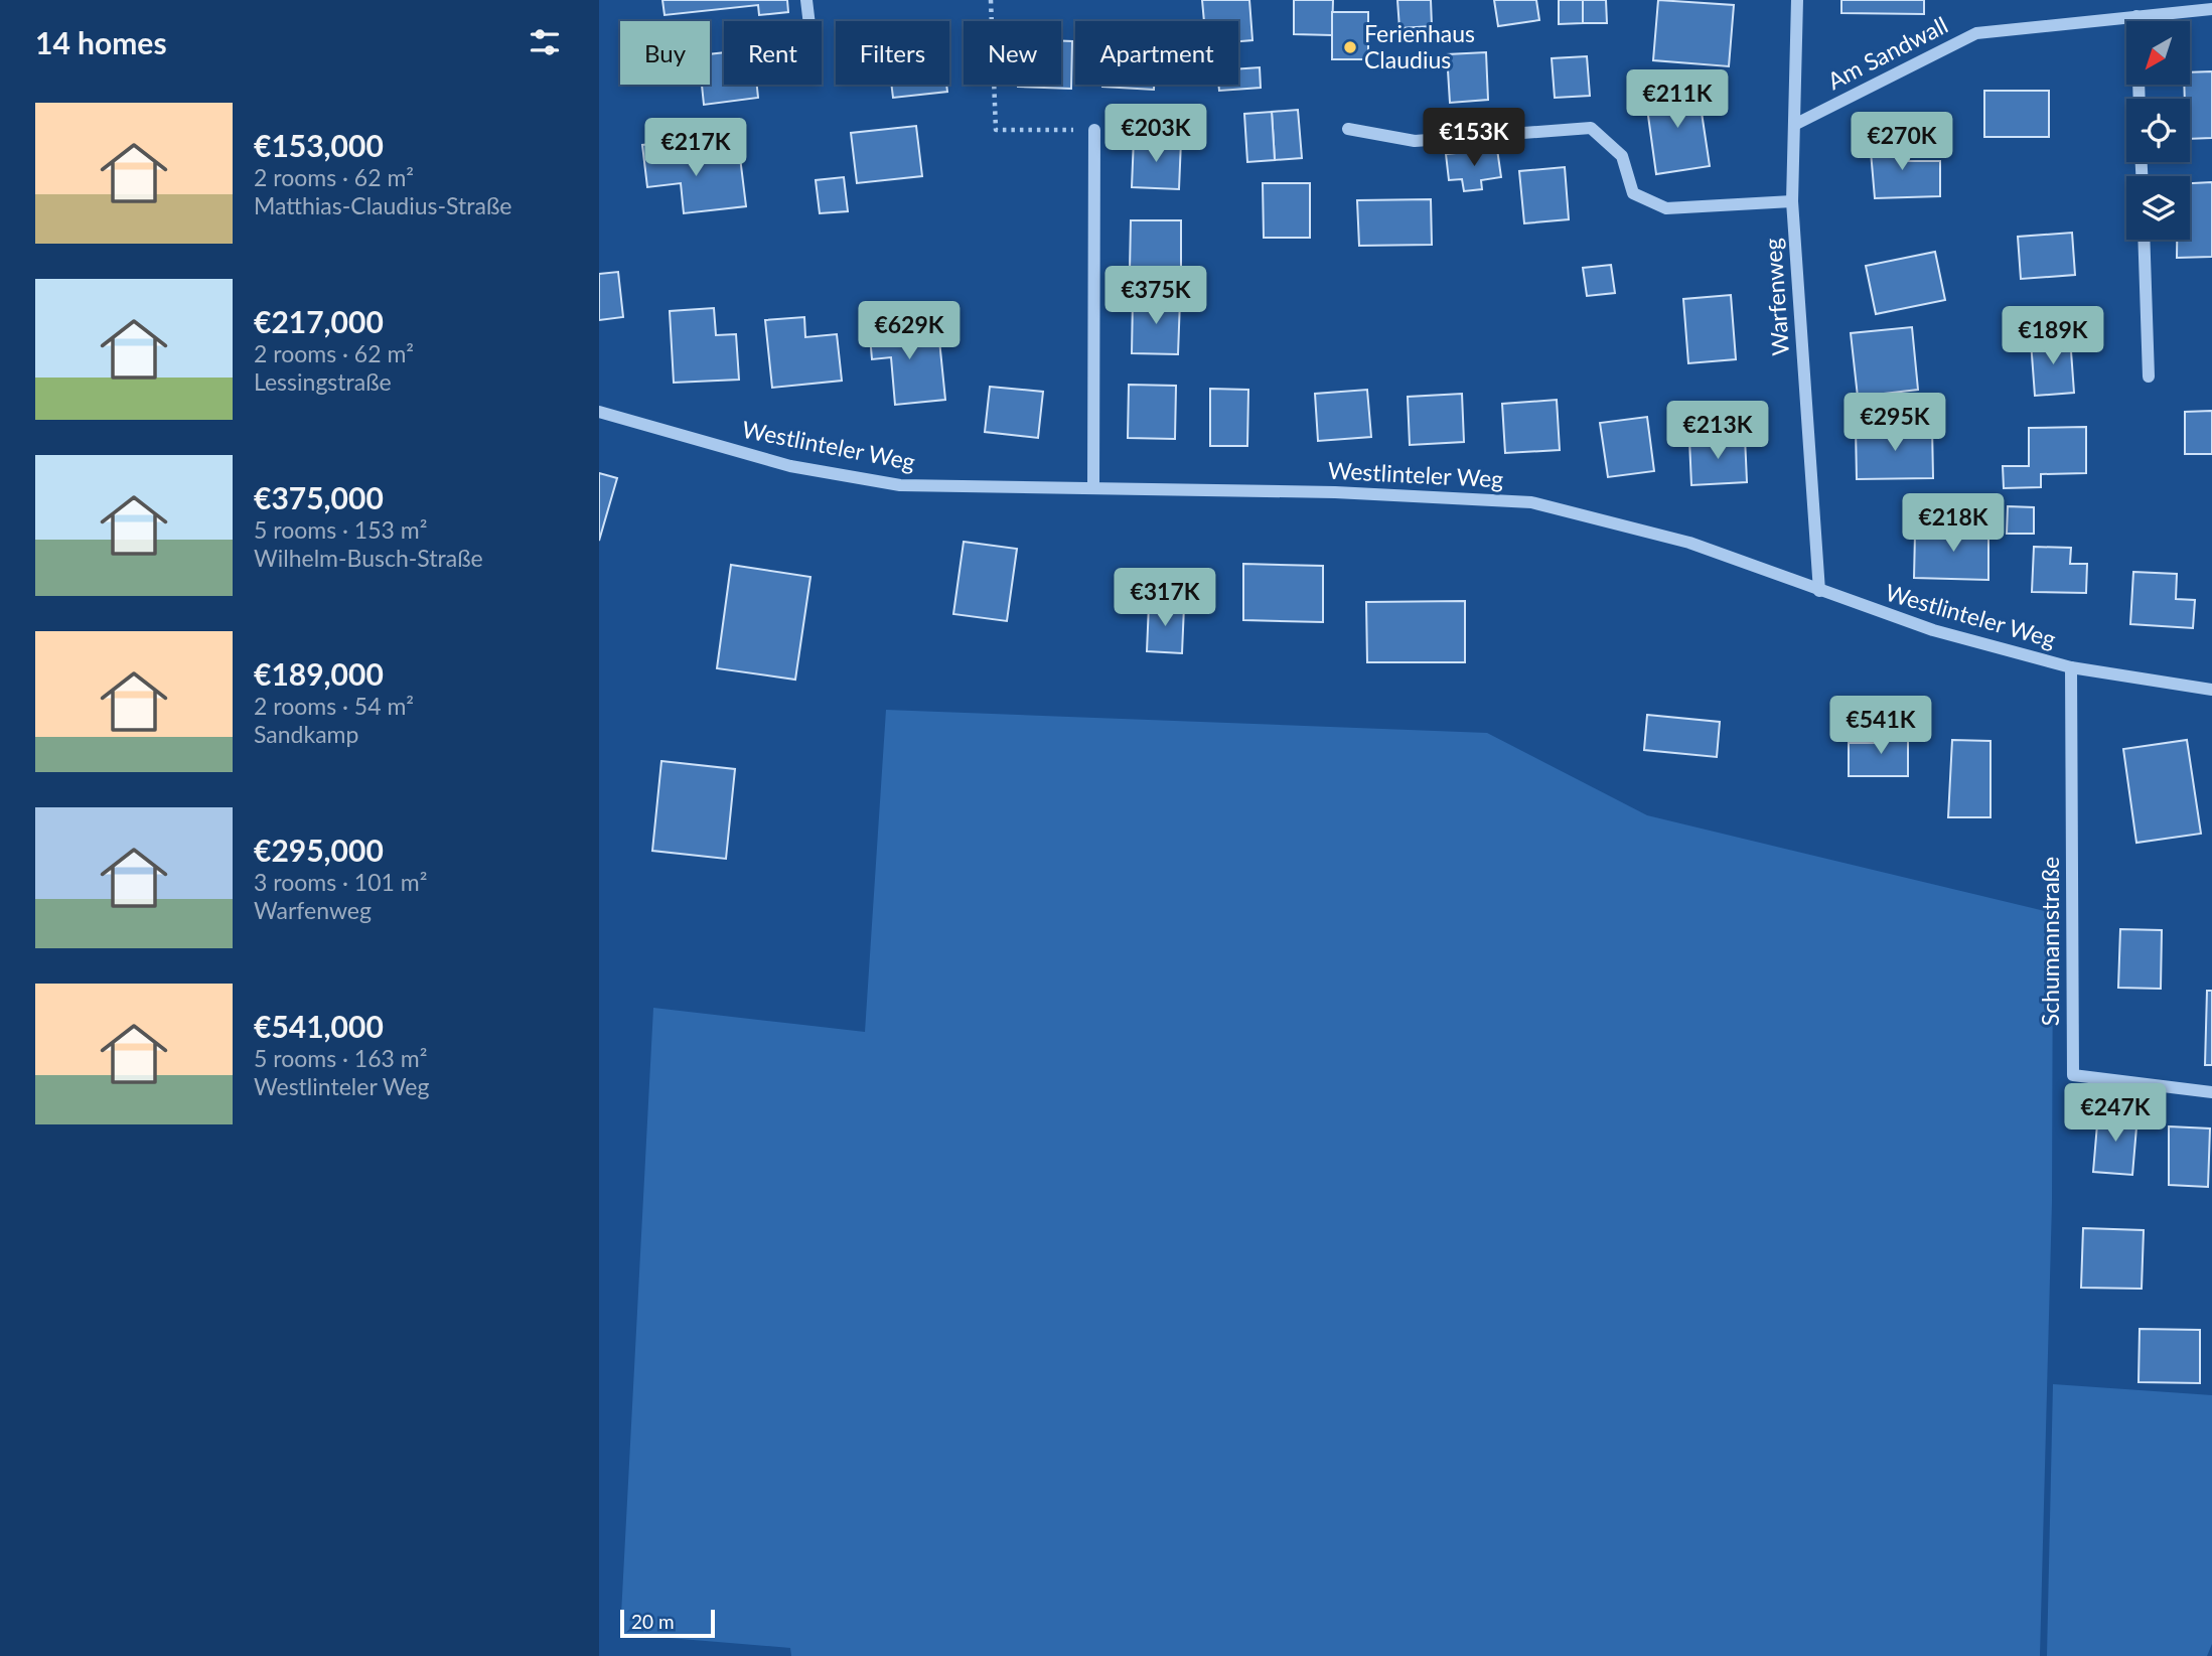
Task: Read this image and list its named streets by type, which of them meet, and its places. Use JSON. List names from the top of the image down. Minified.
{"streets":{"street":["Am Sandwall","Warfenweg","Westlinteler Weg","Schumannstraße"]},"crossings":[["Am Sandwall","Warfenweg"],["Warfenweg","Westlinteler Weg"],["Westlinteler Weg","Schumannstraße"]],"places":["Ferienhaus Claudius"],"scale_bar":"20 m","north":"bottom left","page":{"heading":"14 homes","chip":["Buy","Rent","Filters","New","Apartment"],"price":["€211K","€203K","€153K","€270K","€217K","€375K","€629K","€189K","€295K","€213K","€218K","€317K","€541K","€247K"],"list":[{"name":"€153,000","note":"2 rooms · 62 m² · Matthias-Claudius-Straße"},{"name":"€217,000","note":"2 rooms · 62 m² · Lessingstraße"},{"name":"€375,000","note":"5 rooms · 153 m² · Wilhelm-Busch-Straße"},{"name":"€189,000","note":"2 rooms · 54 m² · Sandkamp"},{"name":"€295,000","note":"3 rooms · 101 m² · Warfenweg"},{"name":"€541,000","note":"5 rooms · 163 m² · Westlinteler Weg"}],"scale":"20 m"}}
